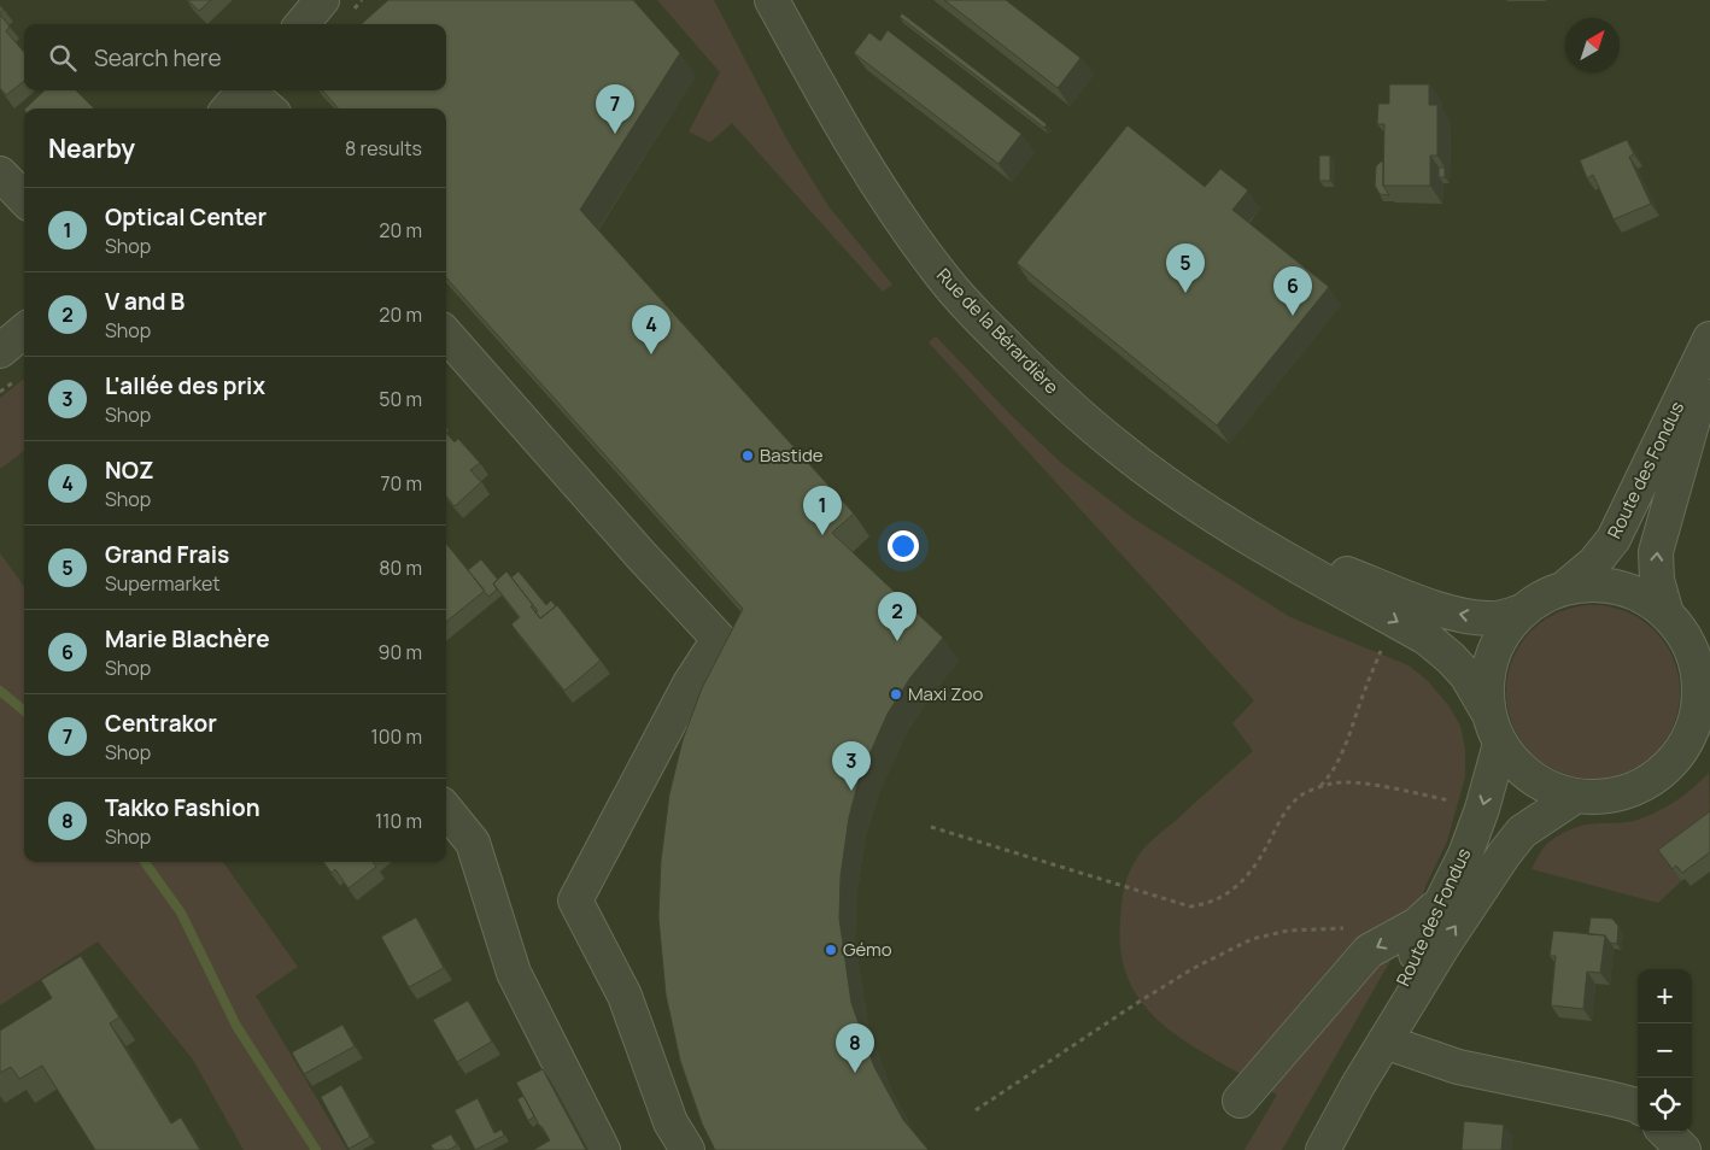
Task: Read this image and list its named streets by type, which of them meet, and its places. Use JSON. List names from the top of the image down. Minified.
{"streets":{"street":["Rue de la Bérardière","Route des Fondus"]},"crossings":[["Rue de la Bérardière","Route des Fondus"]],"places":["Bastide","Maxi Zoo","Gémo"],"north":"top right","page":{"search":"Search here","pins":["7","5","6","4","1","2","3","8"],"heading":["Nearby","8 results"],"list":[{"mark":"1","name":"Optical Center","note":"Shop","value":"20 m"},{"mark":"2","name":"V and B","note":"Shop","value":"20 m"},{"mark":"3","name":"L'allée des prix","note":"Shop","value":"50 m"},{"mark":"4","name":"NOZ","note":"Shop","value":"70 m"},{"mark":"5","name":"Grand Frais","note":"Supermarket","value":"80 m"},{"mark":"6","name":"Marie Blachère","note":"Shop","value":"90 m"},{"mark":"7","name":"Centrakor","note":"Shop","value":"100 m"},{"mark":"8","name":"Takko Fashion","note":"Shop","value":"110 m"}],"map_buttons":["+","−"]}}
